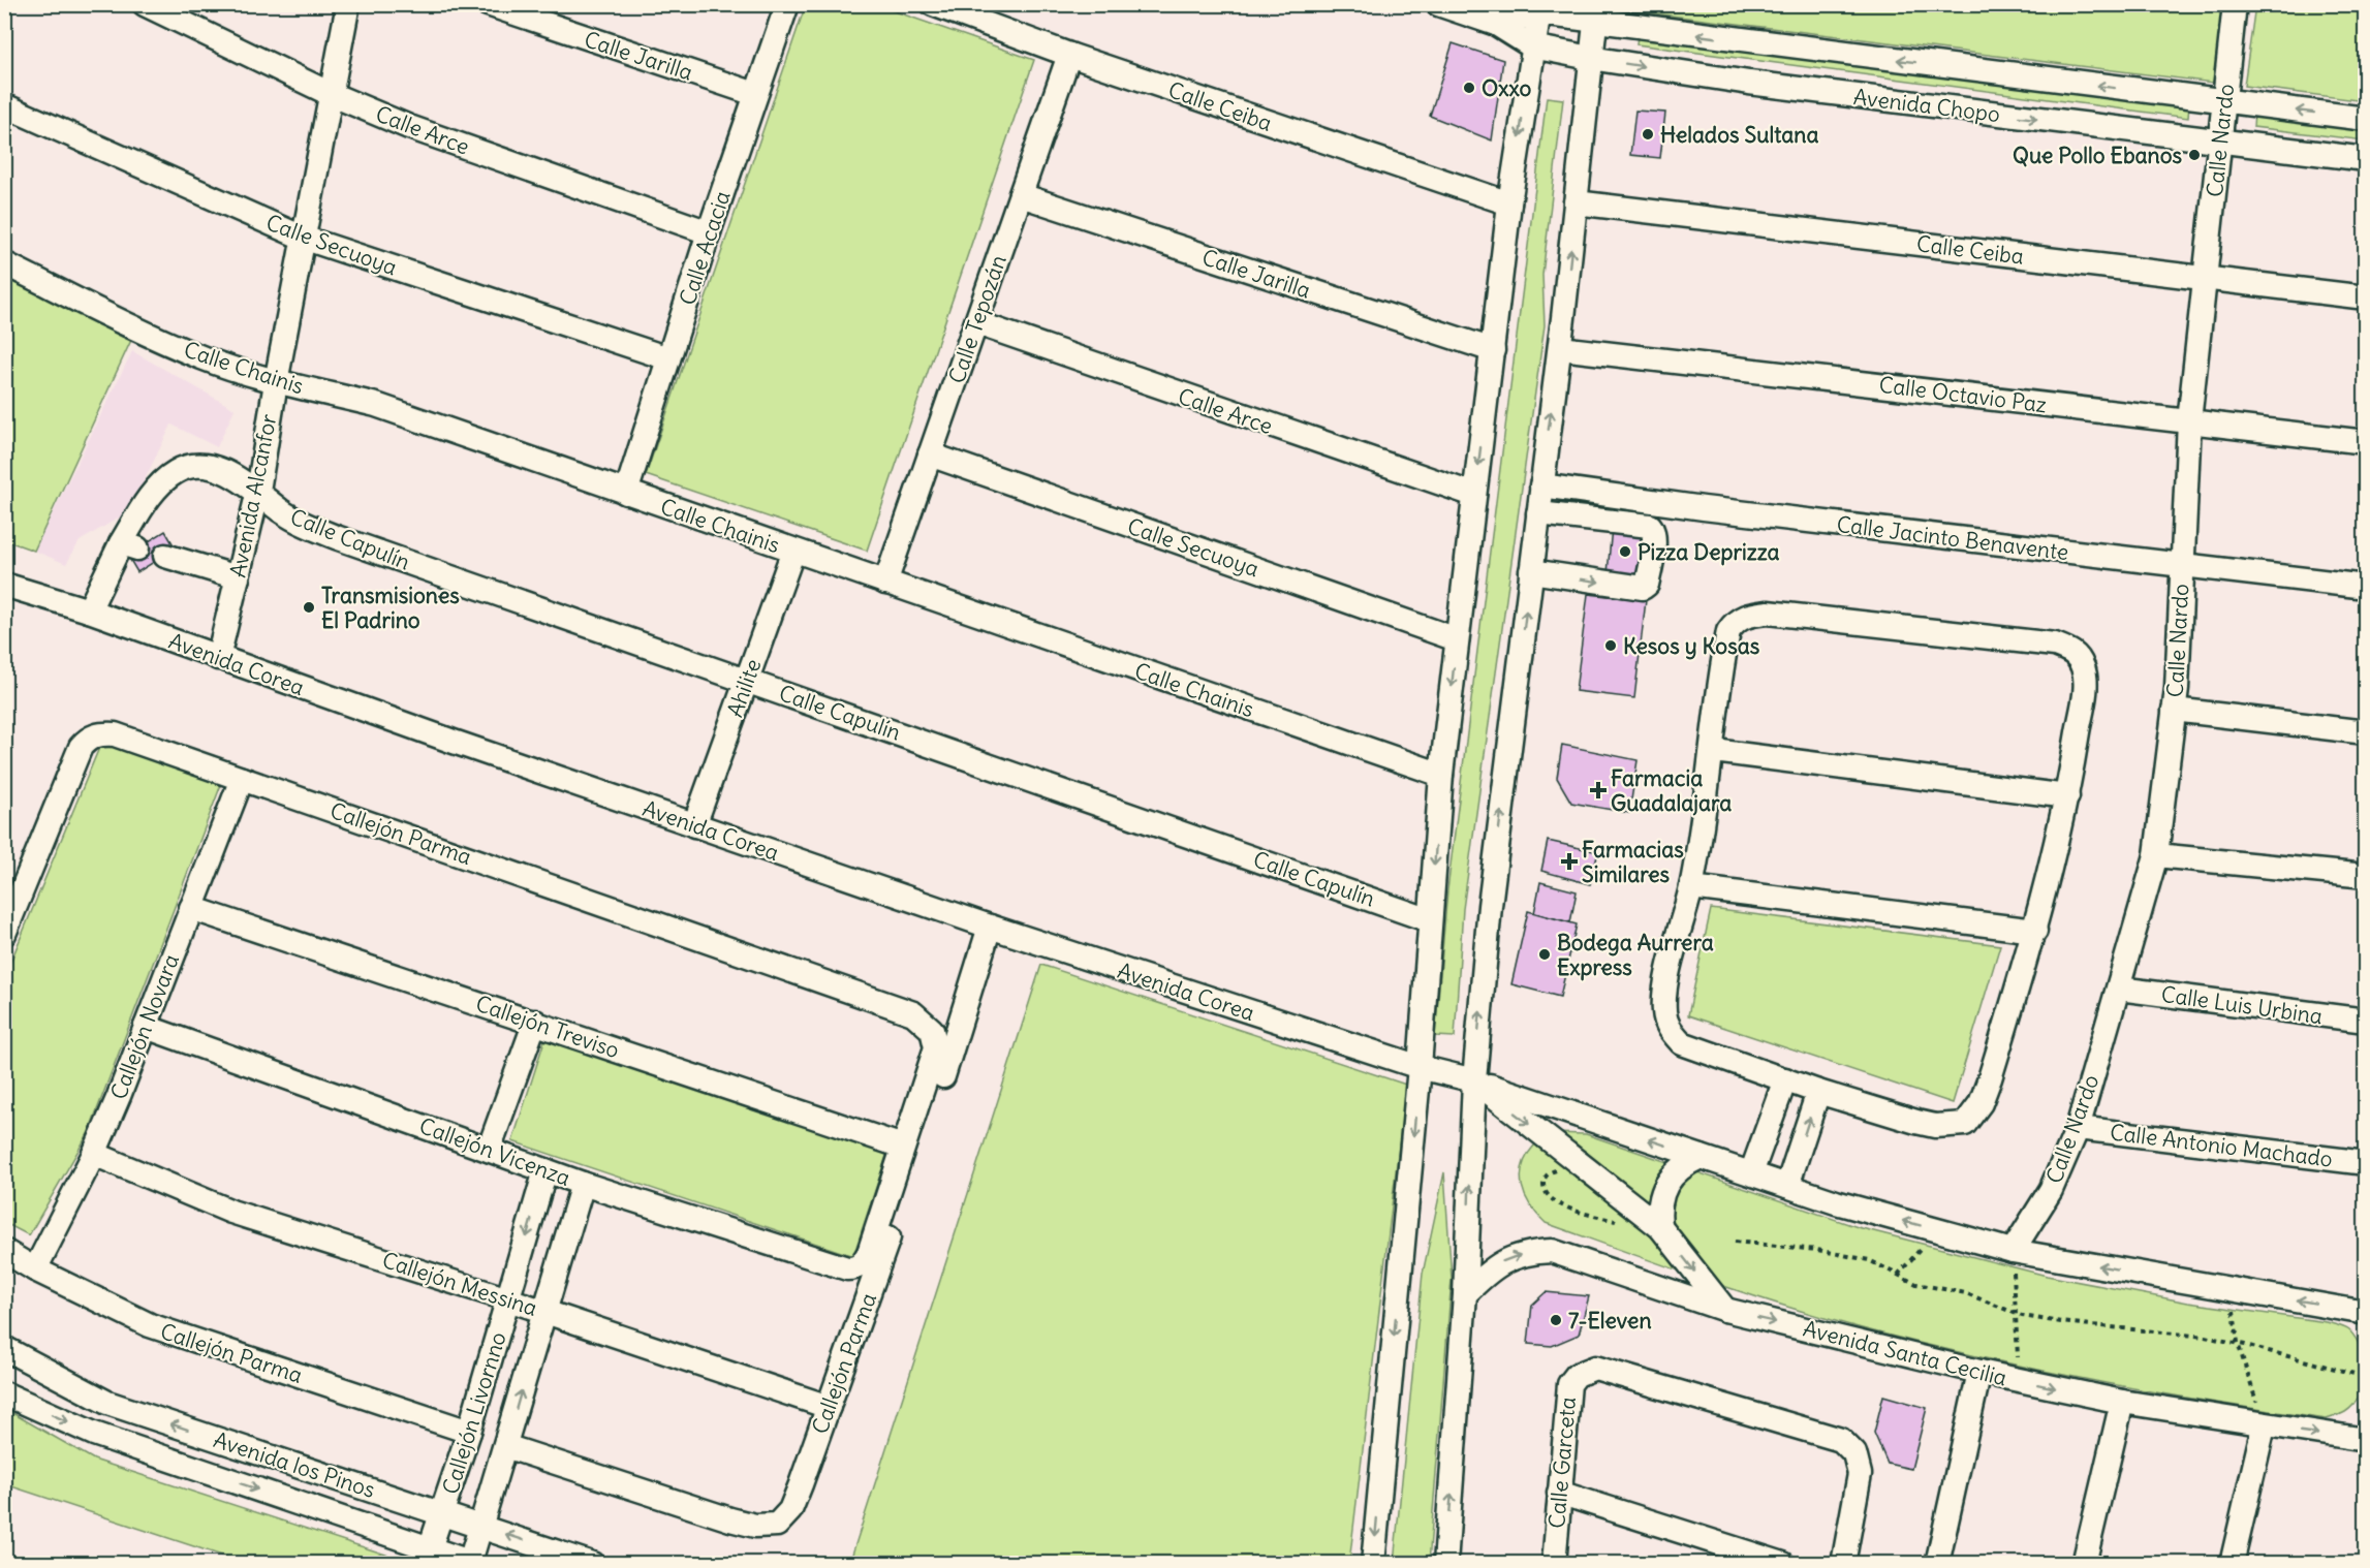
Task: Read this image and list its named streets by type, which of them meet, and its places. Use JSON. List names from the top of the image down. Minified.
{"streets":{"street":["Calle Jarilla","Avenida Chopo","Calle Ceiba","Calle Arce","Calle Nardo","Calle Secuoya","Calle Acacia","Calle Tepozán","Calle Chainis","Calle Octavio Paz","Avenida Alcanfor","Calle Jacinto Benavente","Calle Capulín","Avenida Corea","Ahilite","Callejón Parma","Calle Luis Urbina","Callejón Novara","Callejón Treviso","Calle Antonio Machado","Callejón Vicenza","Callejón Messina","Avenida Santa Cecilia","Callejón Livornno","Calle Garceta","Avenida los Pinos"]},"crossings":[["Calle Jarilla","Calle Acacia"],["Calle Jarilla","Calle Tepozán"],["Avenida Chopo","Calle Nardo"],["Calle Ceiba","Calle Nardo"],["Calle Ceiba","Calle Tepozán"],["Calle Arce","Calle Acacia"],["Calle Arce","Calle Tepozán"],["Calle Arce","Avenida Alcanfor"],["Calle Nardo","Calle Octavio Paz"],["Calle Nardo","Calle Jacinto Benavente"],["Calle Nardo","Calle Luis Urbina"],["Calle Nardo","Calle Antonio Machado"],["Calle Secuoya","Calle Acacia"],["Calle Secuoya","Calle Tepozán"],["Calle Secuoya","Avenida Alcanfor"],["Calle Acacia","Calle Chainis"],["Calle Tepozán","Calle Chainis"],["Calle Chainis","Avenida Alcanfor"],["Calle Chainis","Ahilite"],["Avenida Alcanfor","Calle Capulín"],["Avenida Alcanfor","Avenida Corea"],["Calle Capulín","Avenida Corea"],["Calle Capulín","Ahilite"],["Avenida Corea","Ahilite"],["Avenida Corea","Callejón Parma"],["Callejón Parma","Callejón Novara"],["Callejón Parma","Callejón Treviso"],["Callejón Parma","Callejón Vicenza"],["Callejón Parma","Callejón Messina"],["Callejón Parma","Callejón Livornno"],["Callejón Novara","Callejón Treviso"],["Callejón Novara","Callejón Vicenza"],["Callejón Novara","Callejón Messina"],["Callejón Treviso","Callejón Vicenza"],["Callejón Vicenza","Callejón Livornno"],["Callejón Messina","Callejón Livornno"],["Callejón Livornno","Avenida los Pinos"]],"places":{"other":["Oxxo","Helados Sultana","Que Pollo Ebanos","Pizza Deprizza","Transmisiones El Padrino","Kesos y Kosas","Bodega Aurrera Express","7-Eleven"],"health":["Farmacia Guadalajara","Farmacias Similares"]}}
